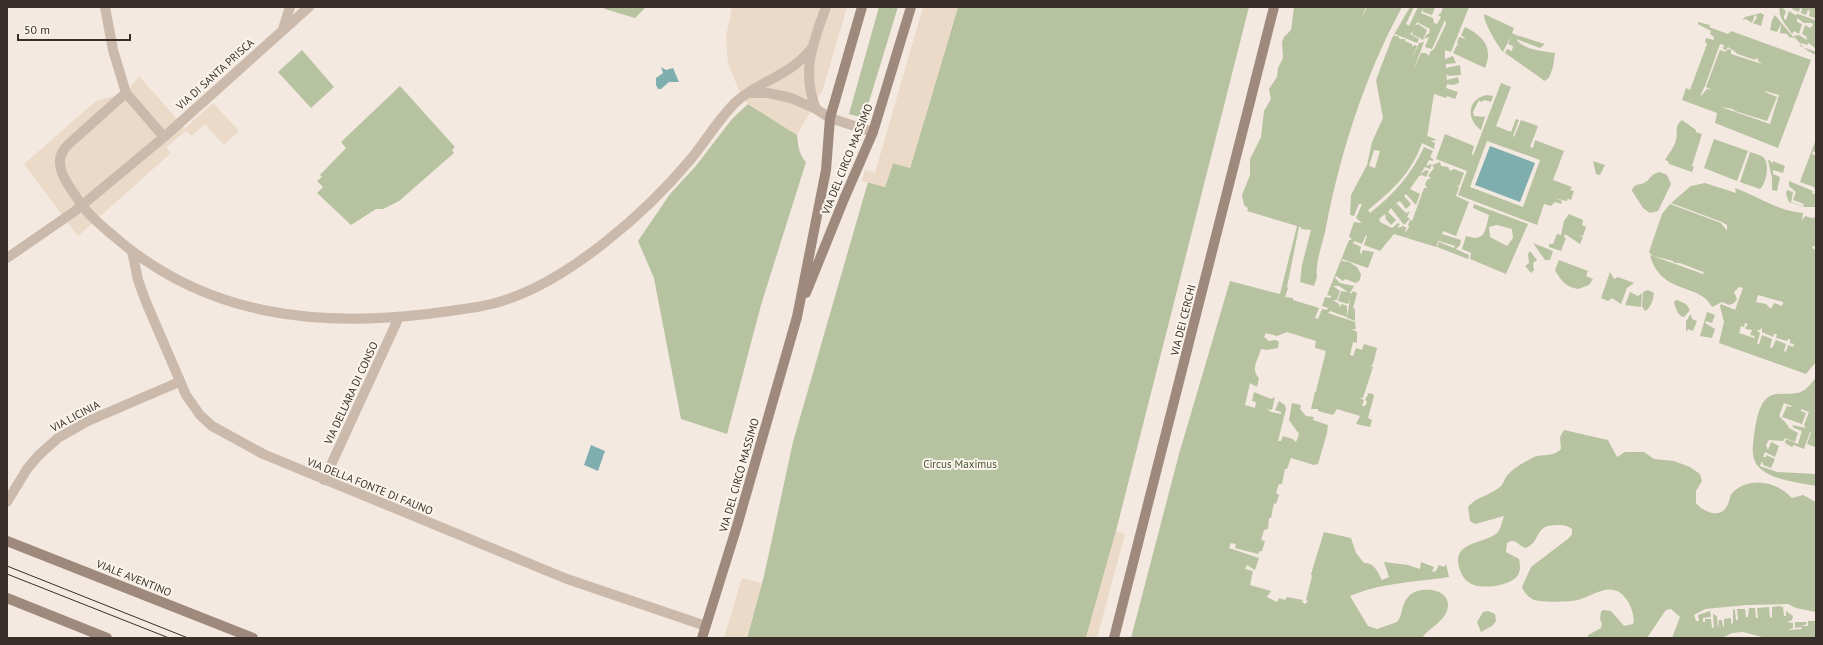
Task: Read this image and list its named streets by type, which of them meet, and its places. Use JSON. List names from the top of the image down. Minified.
{"streets":{"main road":["VIA DEL CIRCO MASSIMO","VIA DEI CERCHI","VIALE AVENTINO"],"street":["VIA DI SANTA PRISCA","VIA DELL'ARA DI CONSO","VIA LICINIA","VIA DELLA FONTE DI FAUNO"]},"crossings":[["VIA DEL CIRCO MASSIMO","VIA DELLA FONTE DI FAUNO"],["VIA DELL'ARA DI CONSO","VIA DELLA FONTE DI FAUNO"],["VIA LICINIA","VIA DELLA FONTE DI FAUNO"]],"parks":["Circus Maximus"],"scale_bar":"50 m"}
